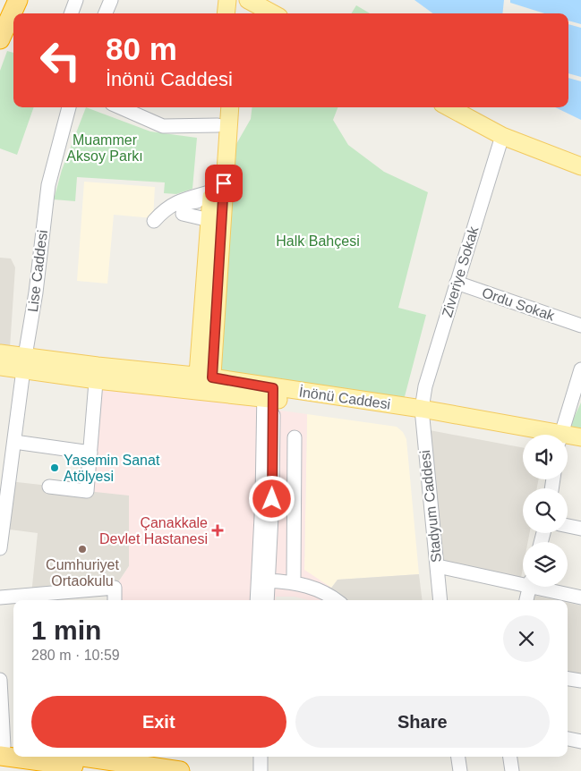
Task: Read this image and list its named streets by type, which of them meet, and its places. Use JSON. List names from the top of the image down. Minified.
{"streets":{"main road":["İnönü Caddesi"],"street":["Lise Caddesi","Ziveriye Sokak","Ordu Sokak","Stadyum Caddesi"]},"crossings":[["Lise Caddesi","İnönü Caddesi"],["Ziveriye Sokak","Ordu Sokak"],["Ziveriye Sokak","İnönü Caddesi"],["Ziveriye Sokak","Stadyum Caddesi"],["İnönü Caddesi","Stadyum Caddesi"]],"parks":["Muammer Aksoy Parkı","Halk Bahçesi"],"places":{"other":["Yasemin Sanat Atölyesi","Cumhuriyet Ortaokulu"],"health":["Çanakkale Devlet Hastanesi"]},"page":{"turn":["80 m","İnönü Caddesi"],"heading":["1 min","280 m · 10:59"],"buttons":["Exit","Share"]}}
